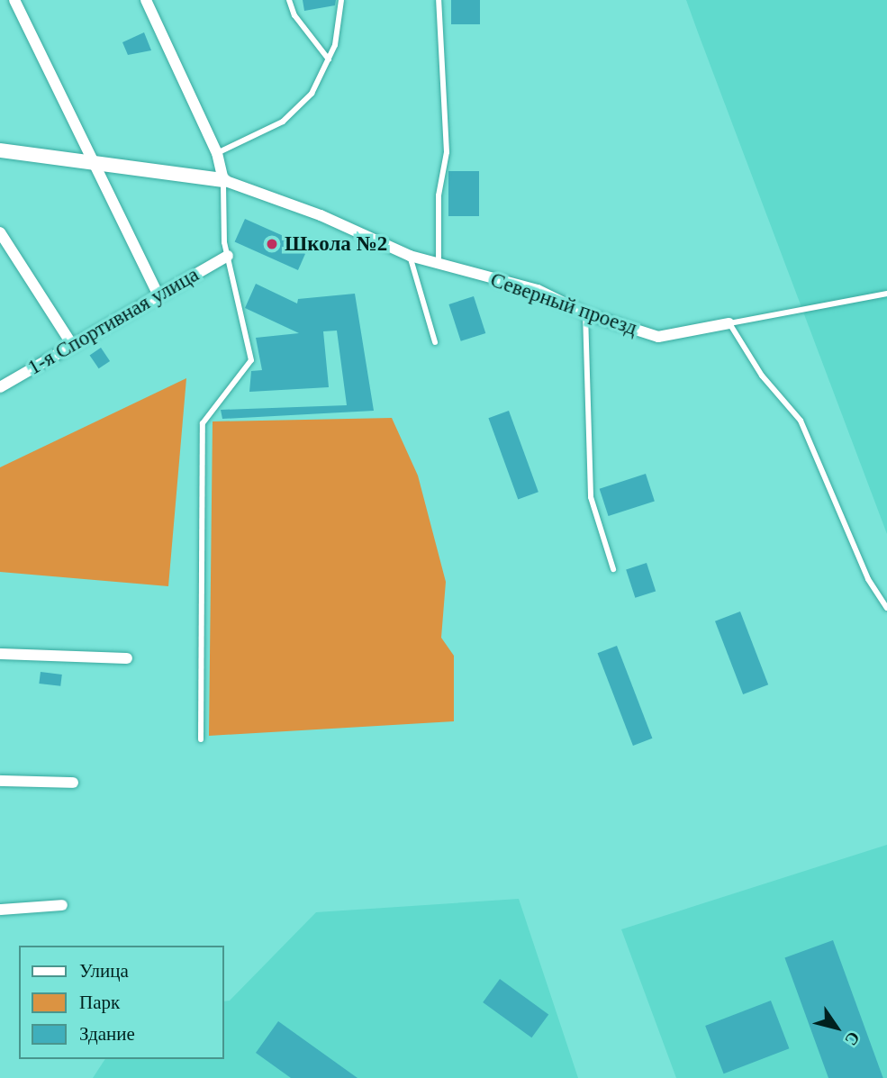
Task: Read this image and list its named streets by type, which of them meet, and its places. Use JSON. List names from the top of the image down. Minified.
{"streets":{"street":["Северный проезд","1-я Спортивная улица"]},"places":["Школа №2"],"legend":["Улица","Парк","Здание"],"north":"bottom right"}
